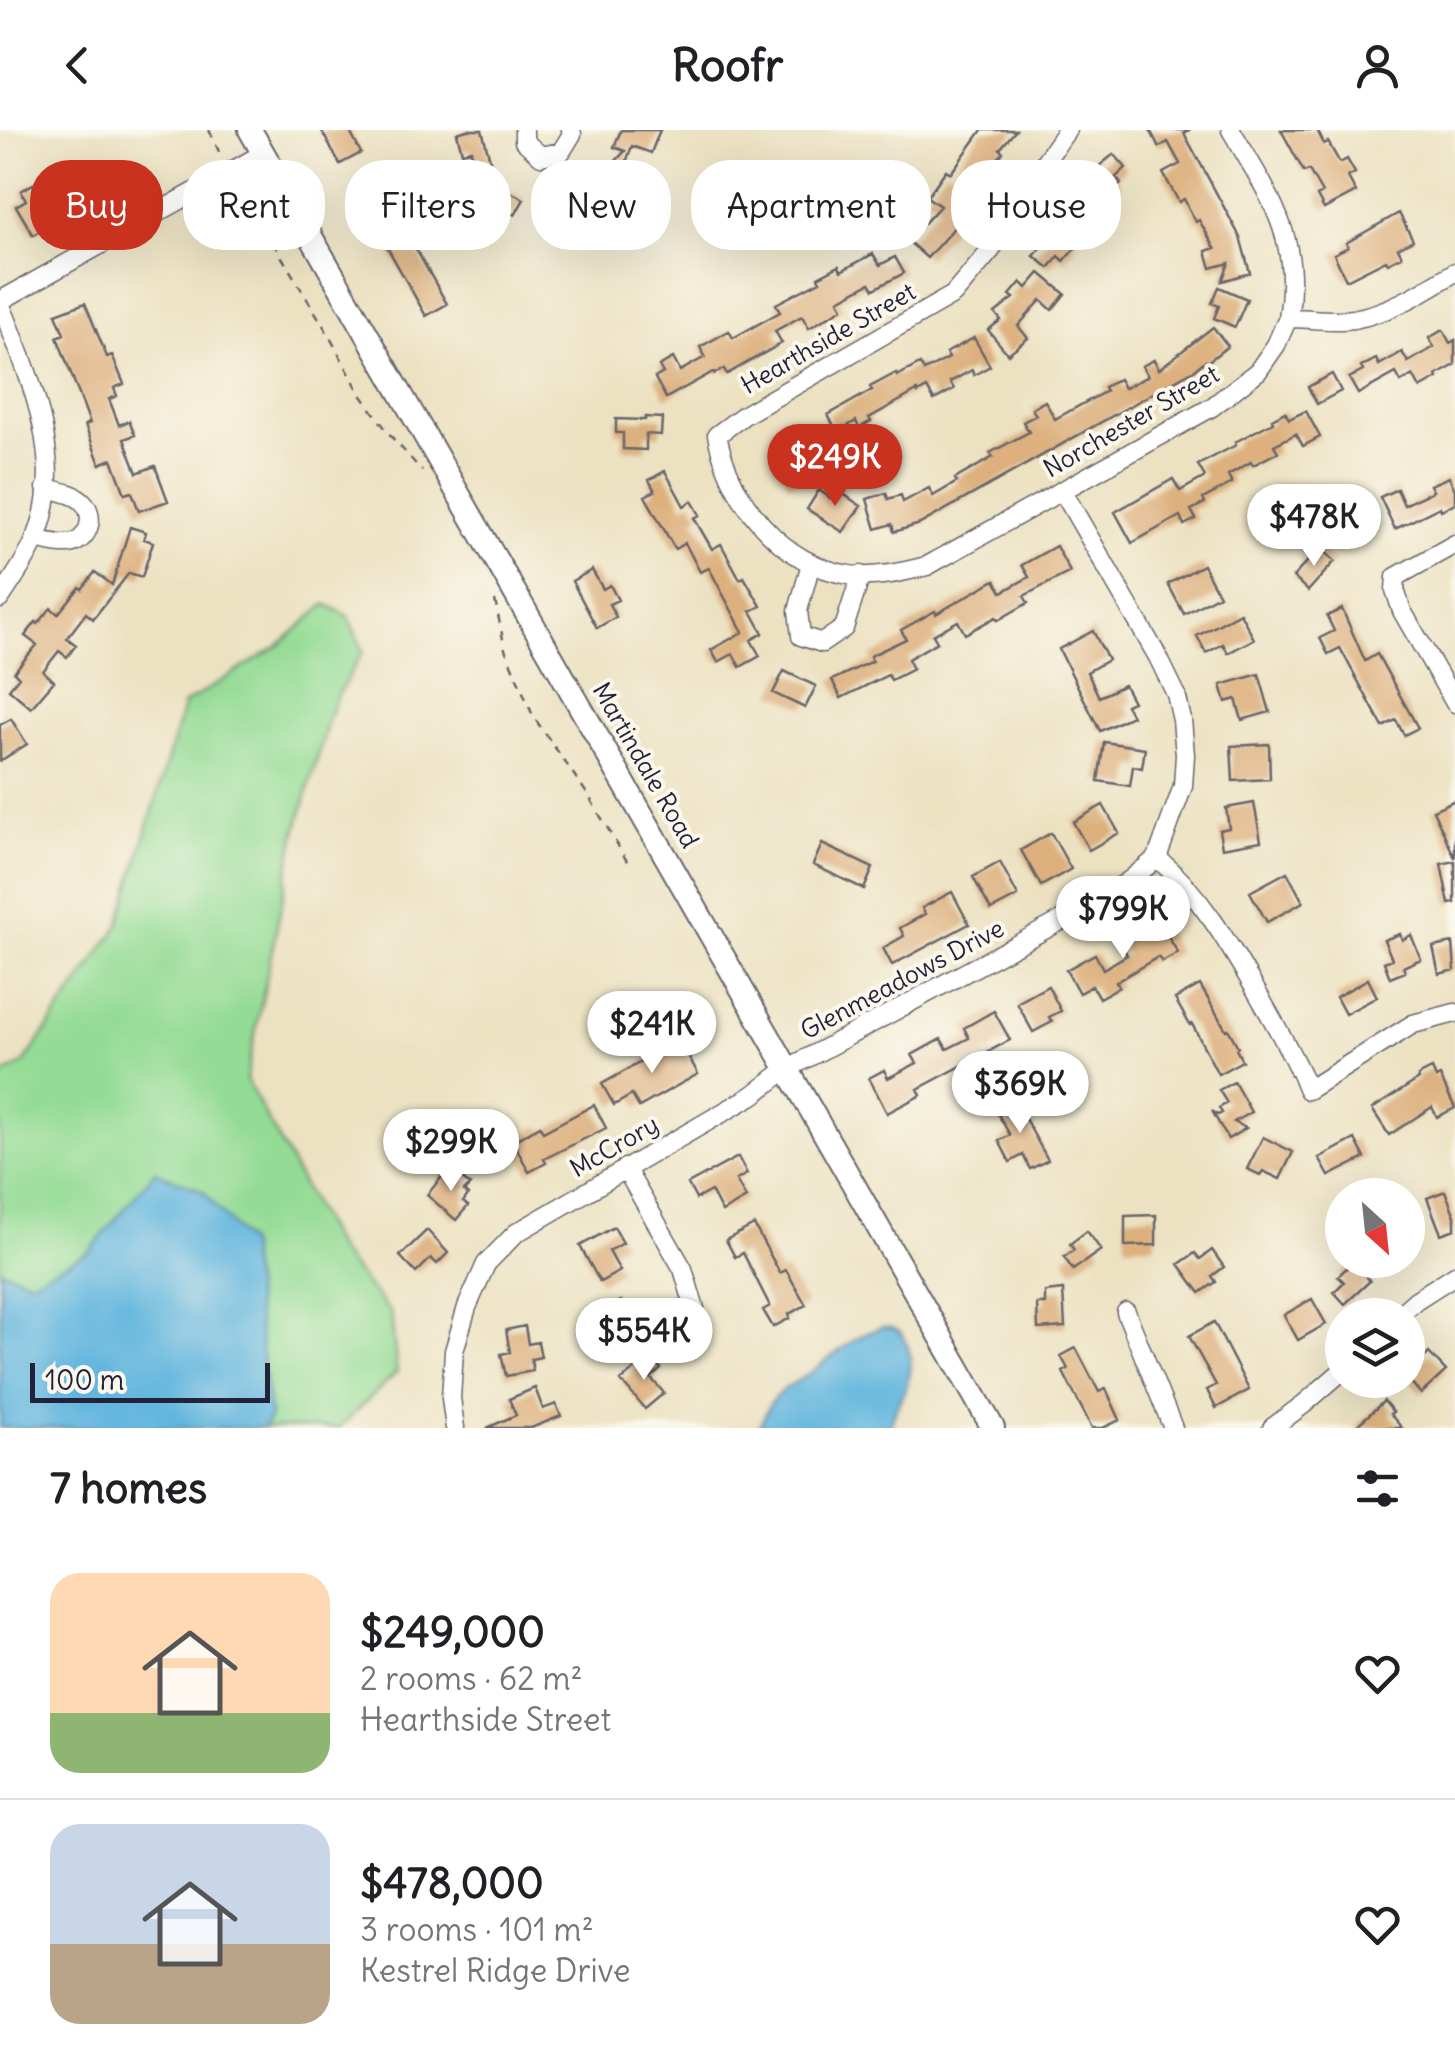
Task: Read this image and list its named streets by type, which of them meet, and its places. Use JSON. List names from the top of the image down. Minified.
{"streets":{"street":["Hearthside Street","Norchester Street","Martindale Road","Glenmeadows Drive","McCrory"]},"crossings":[["Hearthside Street","Norchester Street"],["Martindale Road","Glenmeadows Drive"],["Glenmeadows Drive","McCrory"]],"scale_bar":"100 m","north":"bottom right","page":{"header":"Roofr","chip":["Buy","Rent","Filters","New","Apartment","House"],"price":["$249K","$478K","$799K","$241K","$369K","$299K","$554K"],"scale":"100 m","heading":"7 homes","list":[{"name":"$249,000","note":"2 rooms · 62 m² · Hearthside Street"},{"name":"$478,000","note":"3 rooms · 101 m² · Kestrel Ridge Drive"}]}}
